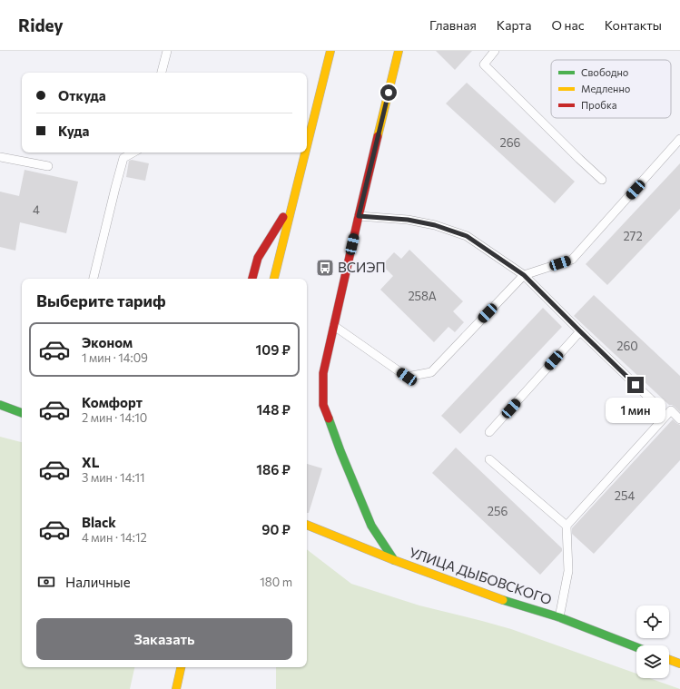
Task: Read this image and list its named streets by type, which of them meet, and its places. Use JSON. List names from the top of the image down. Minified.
{"streets":{"street":["УЛИЦА ДЫБОВСКОГО"]},"places":{"bus stop":["ВСИЭП"]},"house_numbers":["266","4","272","258А","260","254","256"],"legend":["Свободно","Медленно","Пробка"],"page":{"header":"Ridey","nav":["Главная","Карта","О нас","Контакты"],"banner":["Откуда","Куда"],"heading":"Выберите тариф","list":[{"name":"Эконом","note":"1 мин · 14:09","value":"109 ₽"},{"name":"Комфорт","note":"2 мин · 14:10","value":"148 ₽"},{"name":"XL","note":"3 мин · 14:11","value":"186 ₽"},{"name":"Black","note":"4 мин · 14:12","value":"90 ₽"}],"bubble":"1 мин","pay":["Наличные","180 m"],"buttons":"Заказать"}}
